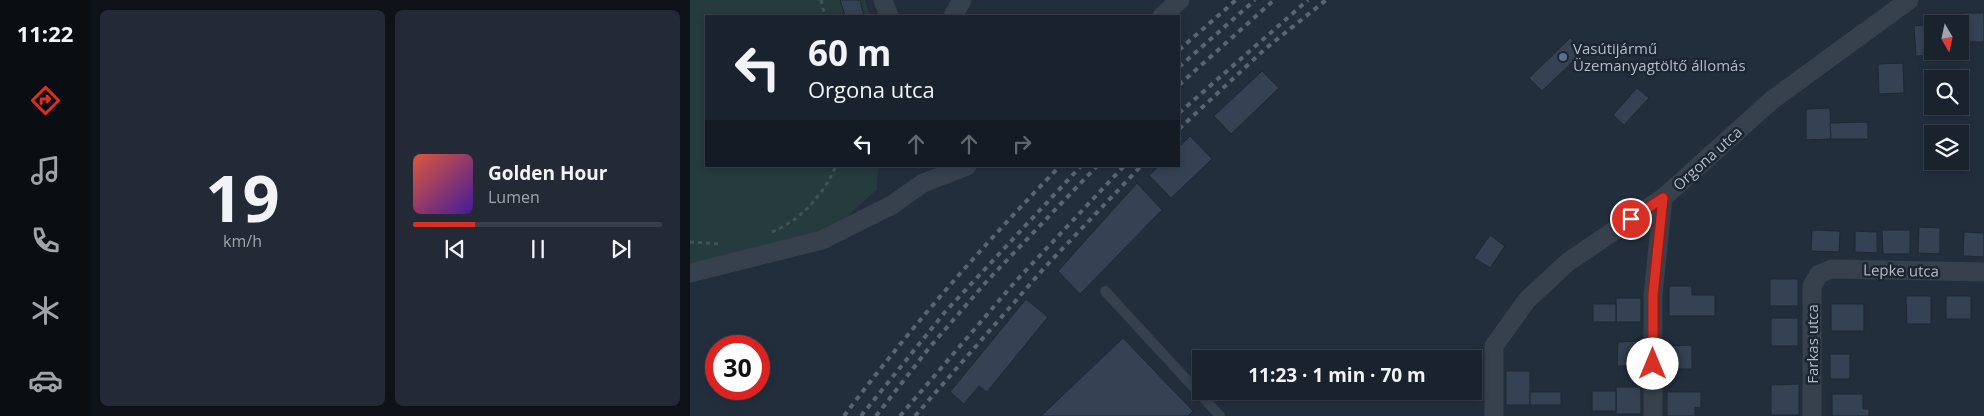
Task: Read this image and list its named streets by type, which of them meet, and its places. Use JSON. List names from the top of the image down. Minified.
{"streets":{"street":["Orgona utca","Lepke utca","Farkas utca"]},"crossings":[["Lepke utca","Farkas utca"]],"places":["Vasútijármű Üzemanyagtöltő állomás"],"north":"bottom","page":{"tabs":"11:22","tile":["19","km/h"],"turn":["60 m","Orgona utca"],"song":["Golden Hour","Lumen"],"limit":"30","trip":"11:23 · 1 min · 70 m"}}
